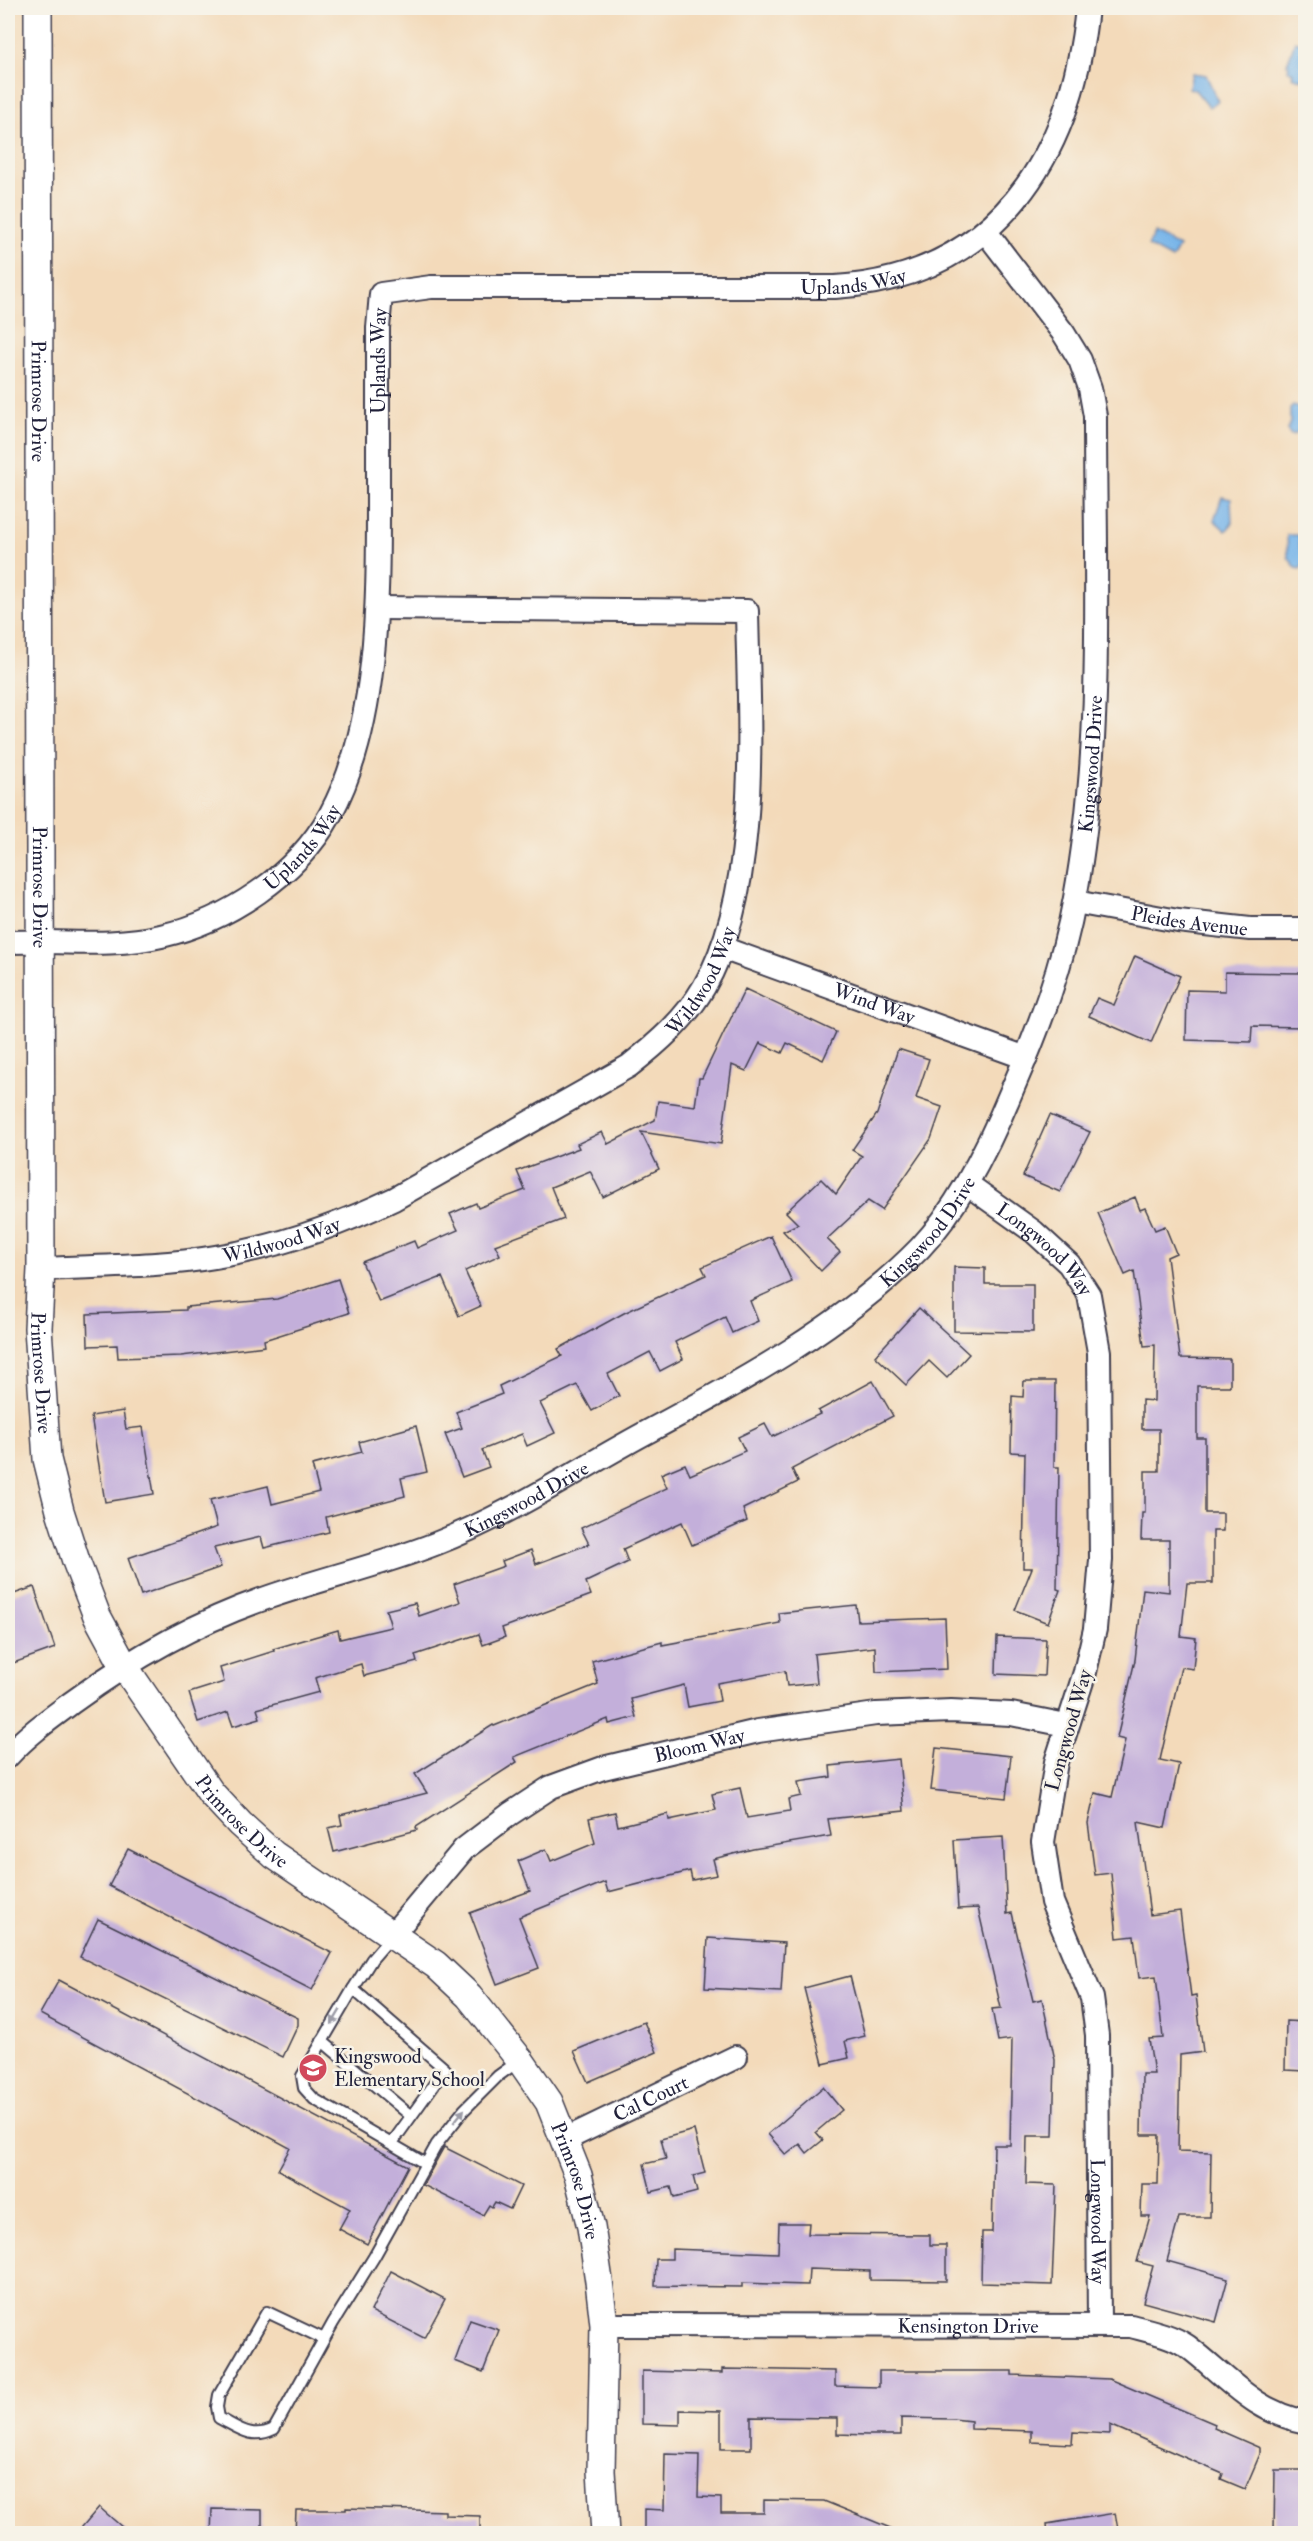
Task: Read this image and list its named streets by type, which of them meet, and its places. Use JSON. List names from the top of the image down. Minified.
{"streets":{"street":["Uplands Way","Primrose Drive","Kingswood Drive","Pleides Avenue","Wildwood Way","Wind Way","Longwood Way","Bloom Way","Cal Court","Kensington Drive"]},"crossings":[["Uplands Way","Primrose Drive"],["Uplands Way","Kingswood Drive"],["Uplands Way","Wildwood Way"],["Primrose Drive","Kingswood Drive"],["Primrose Drive","Wildwood Way"],["Primrose Drive","Bloom Way"],["Primrose Drive","Cal Court"],["Primrose Drive","Kensington Drive"],["Kingswood Drive","Pleides Avenue"],["Kingswood Drive","Wind Way"],["Kingswood Drive","Longwood Way"],["Wildwood Way","Wind Way"],["Longwood Way","Bloom Way"],["Longwood Way","Kensington Drive"]],"places":{"school or university":["Kingswood Elementary School"]}}
